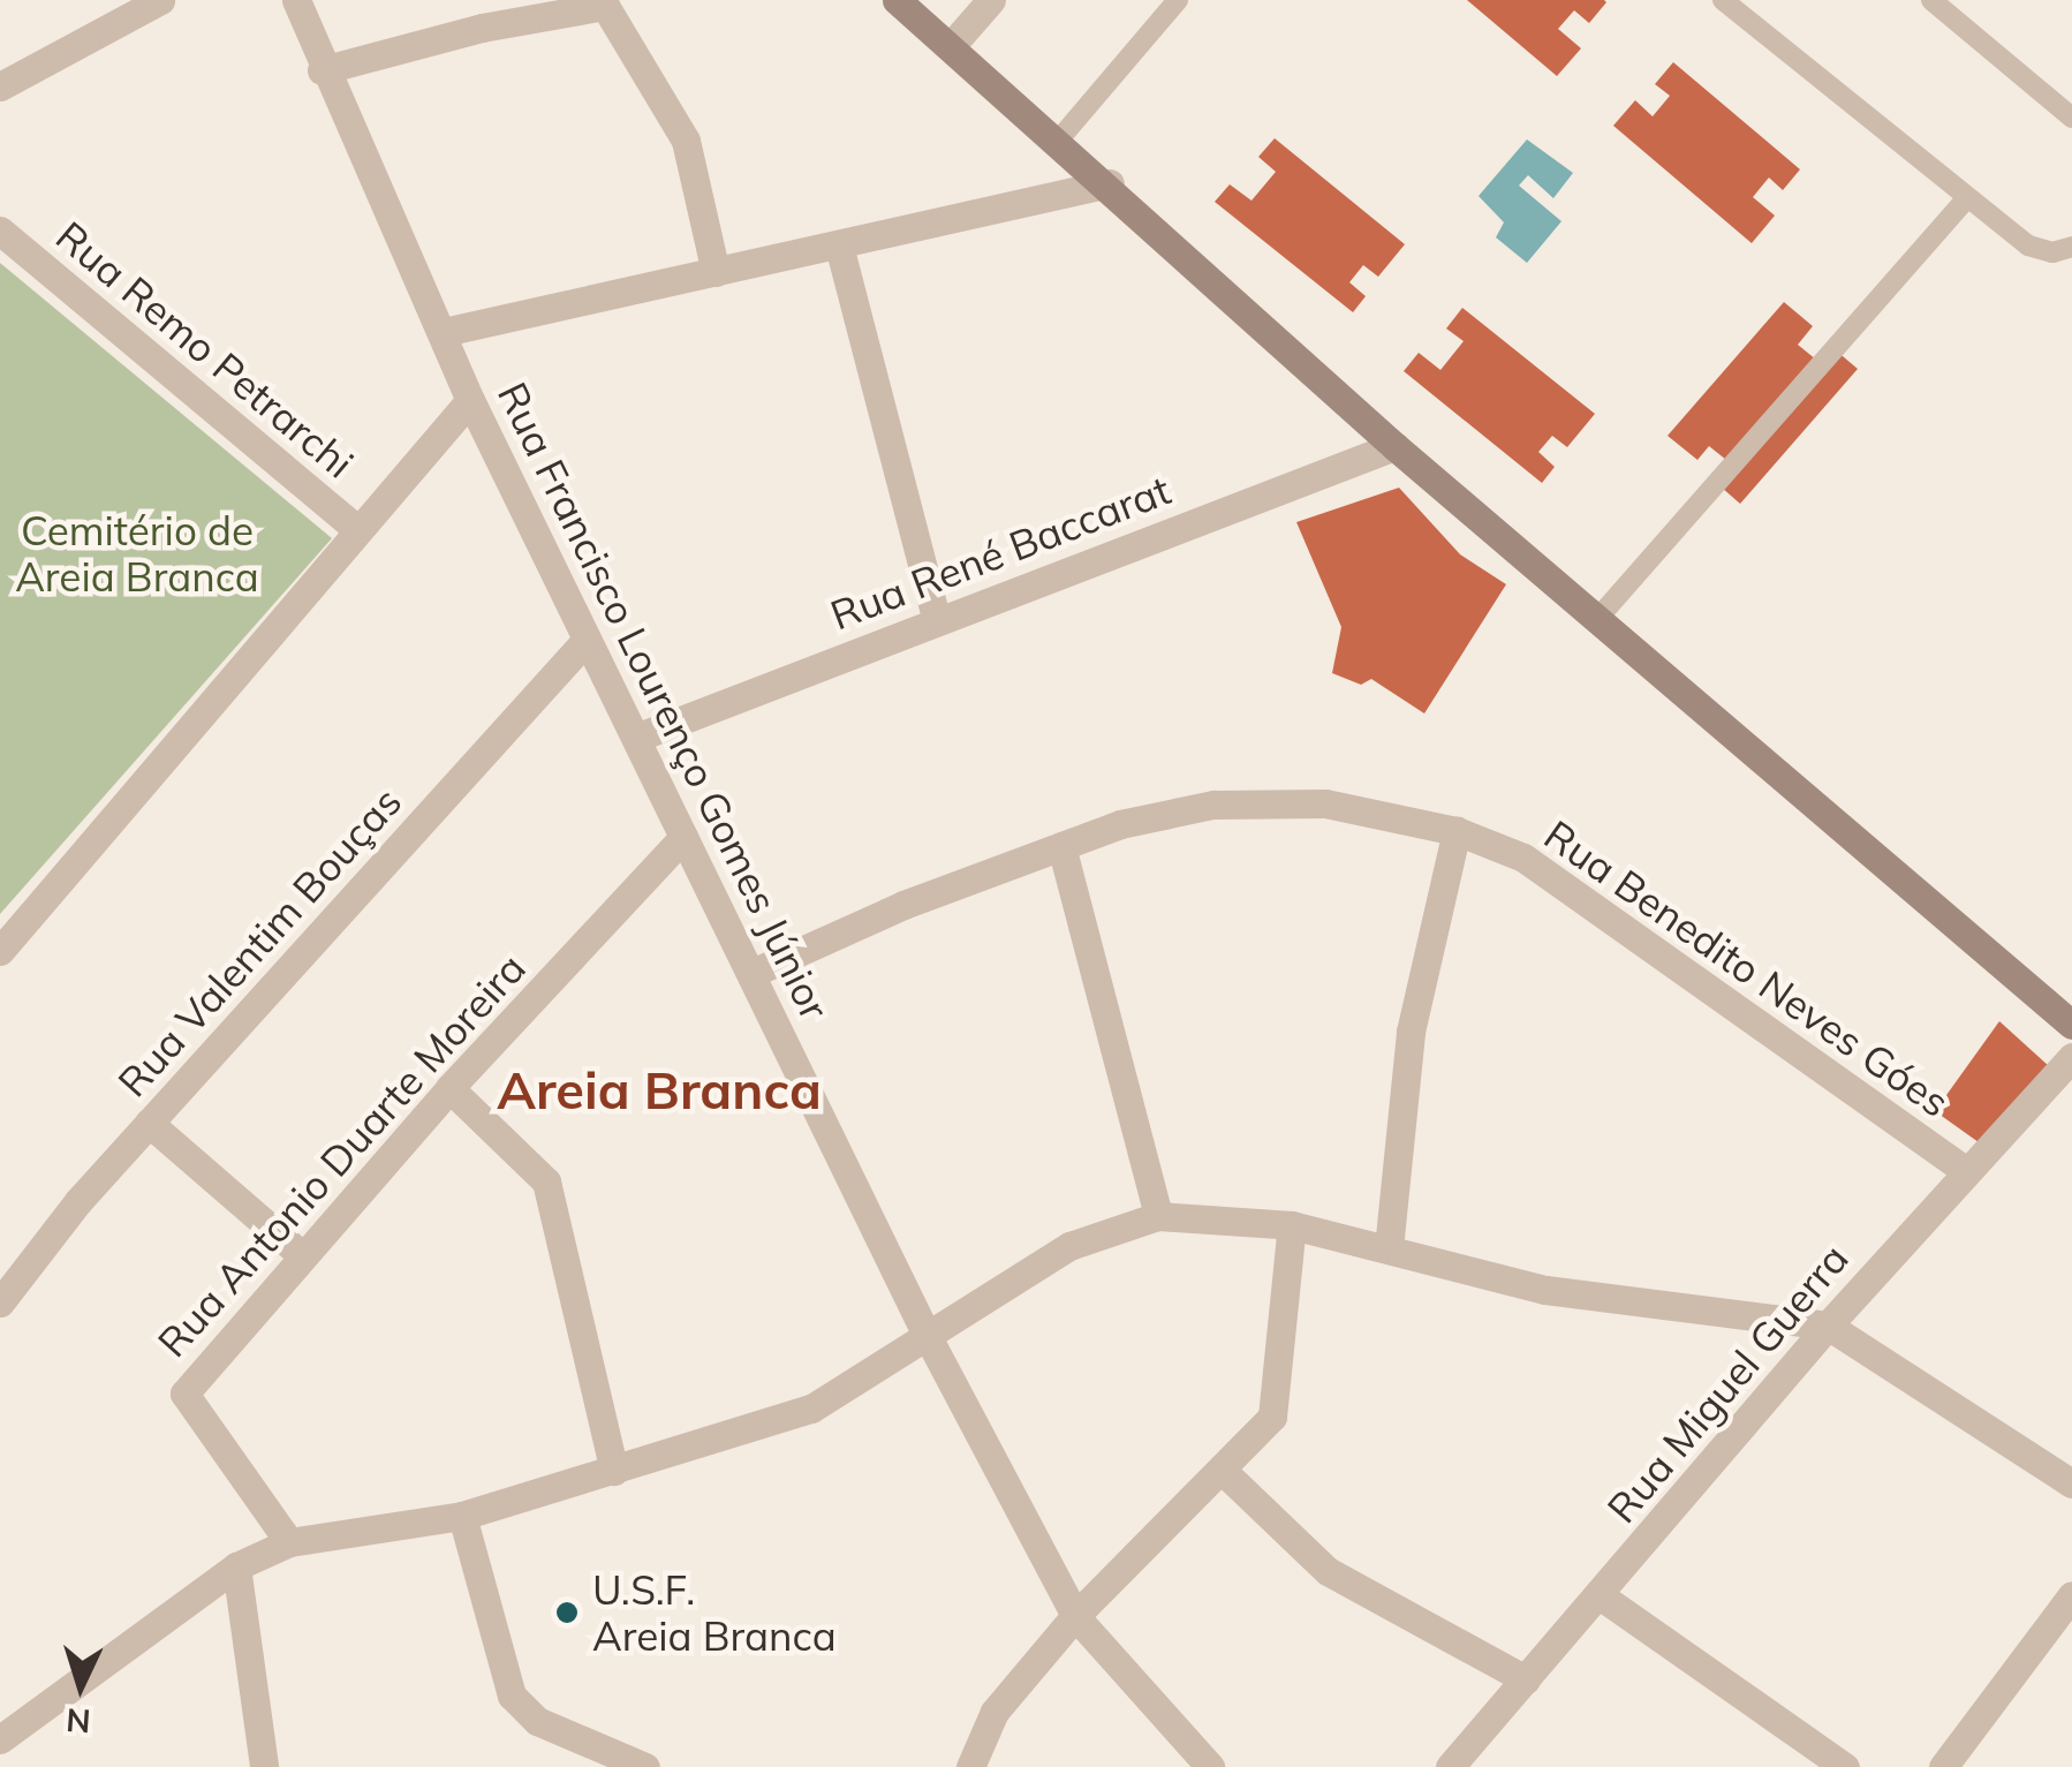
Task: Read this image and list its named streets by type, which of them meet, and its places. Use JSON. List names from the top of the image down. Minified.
{"streets":{"street":["Rua Remo Petrarchi","Rua René Baccarat","Rua Francisco Lourenço Gomes Júnior","Rua Valentim Bouças","Rua Benedito Neves Góes","Rua Antonio Duarte Moreira","Rua Miguel Guerra"]},"crossings":[["Rua René Baccarat","Rua Francisco Lourenço Gomes Júnior"],["Rua Francisco Lourenço Gomes Júnior","Rua Valentim Bouças"],["Rua Francisco Lourenço Gomes Júnior","Rua Benedito Neves Góes"],["Rua Francisco Lourenço Gomes Júnior","Rua Antonio Duarte Moreira"],["Rua Benedito Neves Góes","Rua Miguel Guerra"]],"districts":["Areia Branca"],"parks":["Cemitério de Areia Branca"],"places":["U.S.F. Areia Branca"],"north":"bottom"}
